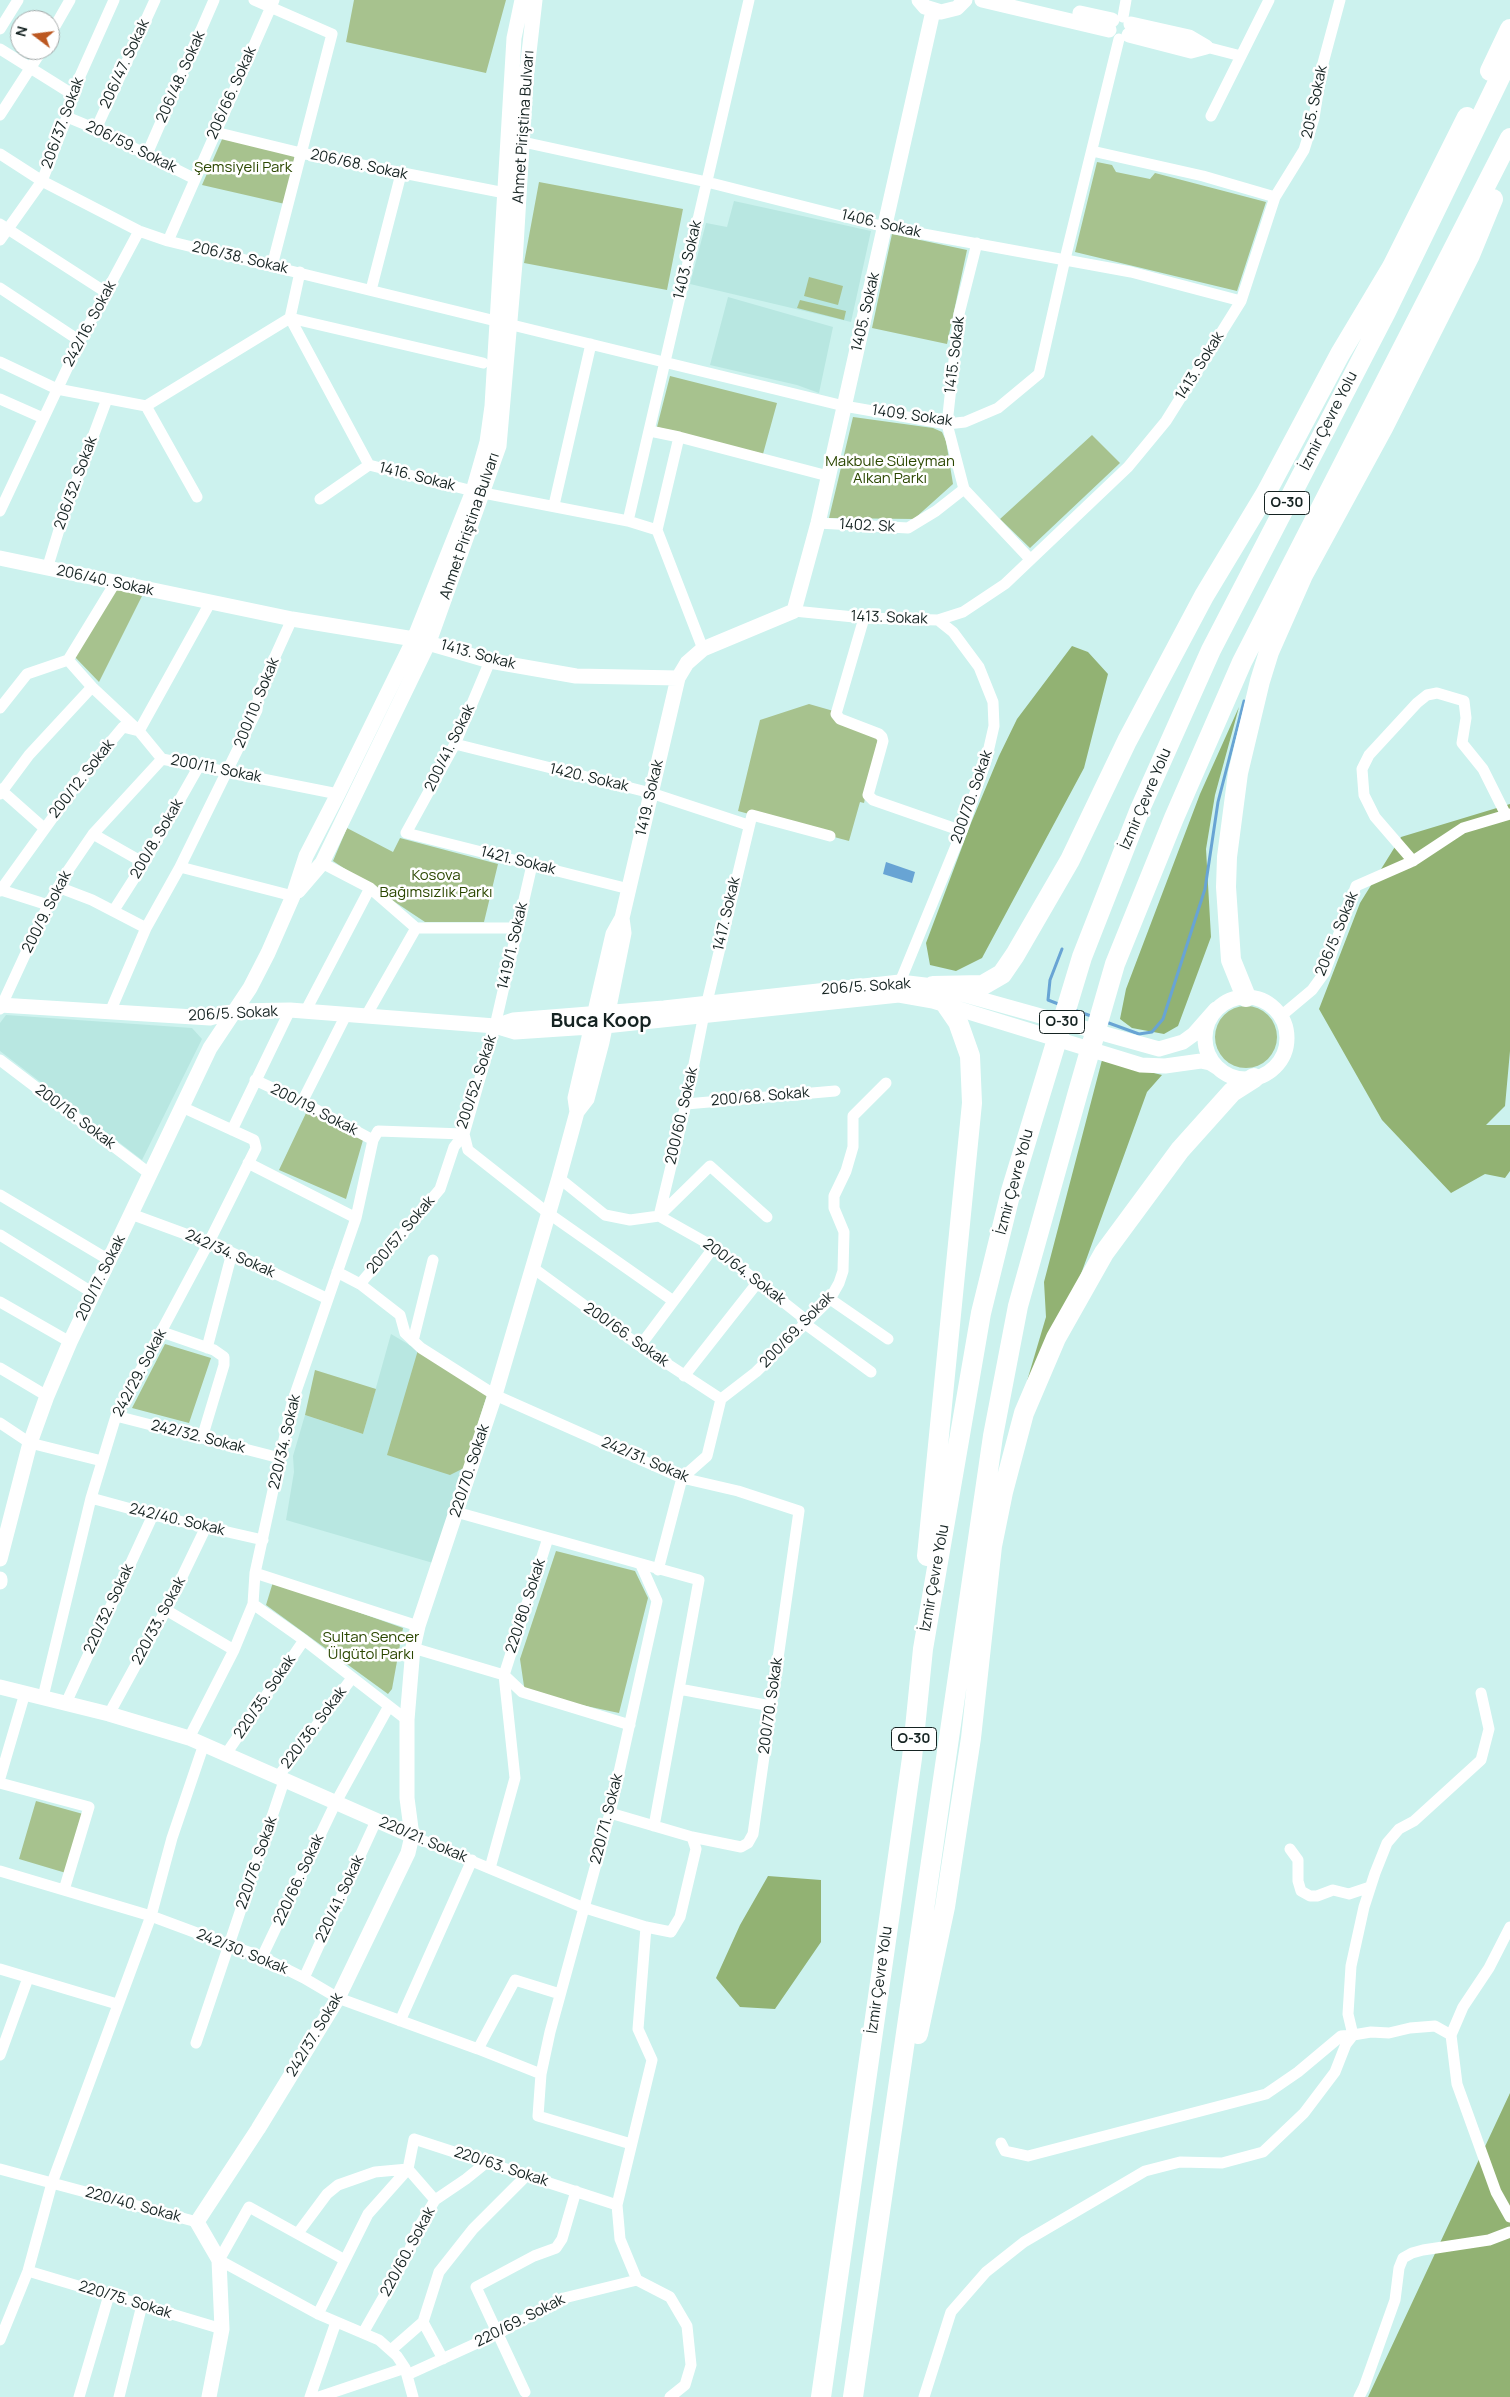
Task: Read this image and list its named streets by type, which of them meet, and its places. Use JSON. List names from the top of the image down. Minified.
{"streets":{"highway":["İzmir Çevre Yolu","O-30"],"main road":["Ahmet Piriştina Bulvarı","1405. Sokak","1413. Sokak","206/40. Sokak","1419. Sokak","206/5. Sokak","200/17. Sokak","220/70. Sokak","220/21. Sokak","242/37. Sokak","220/40. Sokak"],"street":["206/47. Sokak","206/48. Sokak","206/66. Sokak","205. Sokak","206/37. Sokak","206/59. Sokak","206/68. Sokak","1406. Sokak","206/38. Sokak","1403. Sokak","242/16. Sokak","1415. Sokak","1409. Sokak","1416. Sokak","206/32. Sokak","1402. Sk","200/10. Sokak","200/41. Sokak","200/11. Sokak","1420. Sokak","200/12. Sokak","200/70. Sokak","200/8. Sokak","1421. Sokak","200/9. Sokak","1417. Sokak","1419/1. Sokak","200/52. Sokak","200/68. Sokak","200/19. Sokak","200/60. Sokak","200/16. Sokak","200/57. Sokak","242/34. Sokak","200/64. Sokak","200/69. Sokak","200/66. Sokak","242/29. Sokak","242/32. Sokak","220/34. Sokak","242/31. Sokak","242/40. Sokak","220/80. Sokak","220/32. Sokak","220/33. Sokak","220/35. Sokak","220/36. Sokak","220/71. Sokak","220/76. Sokak","220/66. Sokak","220/41. Sokak","242/30. Sokak","220/63. Sokak","220/60. Sokak","220/75. Sokak","220/69. Sokak"]},"crossings":[["206/47. Sokak","206/59. Sokak"],["206/48. Sokak","206/59. Sokak"],["206/66. Sokak","206/59. Sokak"],["206/66. Sokak","206/68. Sokak"],["206/66. Sokak","206/38. Sokak"],["205. Sokak","1413. Sokak"],["206/37. Sokak","206/59. Sokak"],["206/37. Sokak","206/38. Sokak"],["Ahmet Piriştina Bulvarı","206/68. Sokak"],["Ahmet Piriştina Bulvarı","1406. Sokak"],["Ahmet Piriştina Bulvarı","206/38. Sokak"],["Ahmet Piriştina Bulvarı","1413. Sokak"],["Ahmet Piriştina Bulvarı","1409. Sokak"],["Ahmet Piriştina Bulvarı","1416. Sokak"],["Ahmet Piriştina Bulvarı","200/11. Sokak"],["Ahmet Piriştina Bulvarı","206/5. Sokak"],["Ahmet Piriştina Bulvarı","200/17. Sokak"],["1406. Sokak","1403. Sokak"],["1406. Sokak","1405. Sokak"],["1406. Sokak","1415. Sokak"],["1406. Sokak","1413. Sokak"],["1406. Sokak","1409. Sokak"],["206/38. Sokak","242/16. Sokak"],["206/38. Sokak","1409. Sokak"],["1403. Sokak","1409. Sokak"],["1403. Sokak","1416. Sokak"],["1405. Sokak","1413. Sokak"],["1405. Sokak","1409. Sokak"],["1405. Sokak","1402. Sk"],["1415. Sokak","1413. Sokak"],["1415. Sokak","1409. Sokak"],["1415. Sokak","1402. Sk"],["1413. Sokak","200/41. Sokak"],["1413. Sokak","200/70. Sokak"],["1413. Sokak","1419. Sokak"],["206/32. Sokak","206/40. Sokak"],["206/40. Sokak","200/10. Sokak"],["200/10. Sokak","200/11. Sokak"],["200/10. Sokak","206/5. Sokak"],["200/41. Sokak","1420. Sokak"],["200/41. Sokak","1421. Sokak"],["200/11. Sokak","200/12. Sokak"],["200/11. Sokak","200/8. Sokak"],["200/11. Sokak","200/9. Sokak"],["1420. Sokak","1419. Sokak"],["1420. Sokak","1417. Sokak"],["200/70. Sokak","206/5. Sokak"],["200/70. Sokak","242/31. Sokak"],["200/70. Sokak","220/21. Sokak"],["1419. Sokak","1421. Sokak"],["1419. Sokak","206/5. Sokak"],["1419. Sokak","220/70. Sokak"],["1421. Sokak","1419/1. Sokak"],["200/9. Sokak","206/5. Sokak"],["1417. Sokak","206/5. Sokak"],["1417. Sokak","200/60. Sokak"],["206/5. Sokak","1419/1. Sokak"],["206/5. Sokak","200/52. Sokak"],["206/5. Sokak","200/60. Sokak"],["206/5. Sokak","200/17. Sokak"],["206/5. Sokak","220/70. Sokak"],["1419/1. Sokak","200/52. Sokak"],["200/52. Sokak","200/19. Sokak"],["200/52. Sokak","200/57. Sokak"],["200/52. Sokak","220/34. Sokak"],["200/68. Sokak","200/60. Sokak"],["200/19. Sokak","220/34. Sokak"],["200/60. Sokak","200/64. Sokak"],["200/16. Sokak","200/17. Sokak"],["200/57. Sokak","220/34. Sokak"],["242/34. Sokak","200/17. Sokak"],["242/34. Sokak","242/29. Sokak"],["242/34. Sokak","220/34. Sokak"],["200/64. Sokak","200/69. Sokak"],["200/17. Sokak","242/29. Sokak"],["200/69. Sokak","200/66. Sokak"],["200/66. Sokak","220/70. Sokak"],["242/29. Sokak","242/32. Sokak"],["242/29. Sokak","242/40. Sokak"],["242/29. Sokak","220/21. Sokak"],["242/32. Sokak","220/34. Sokak"],["220/34. Sokak","242/40. Sokak"],["220/34. Sokak","220/35. Sokak"],["220/34. Sokak","220/21. Sokak"],["242/31. Sokak","220/70. Sokak"],["220/70. Sokak","220/35. Sokak"],["220/70. Sokak","220/21. Sokak"],["220/70. Sokak","242/37. Sokak"],["242/40. Sokak","220/32. Sokak"],["242/40. Sokak","220/33. Sokak"],["220/80. Sokak","220/21. Sokak"],["220/32. Sokak","220/21. Sokak"],["220/33. Sokak","220/21. Sokak"],["220/35. Sokak","220/36. Sokak"],["220/35. Sokak","220/21. Sokak"],["220/35. Sokak","220/66. Sokak"],["220/36. Sokak","220/21. Sokak"],["220/36. Sokak","220/76. Sokak"],["220/71. Sokak","220/21. Sokak"],["220/71. Sokak","242/30. Sokak"],["220/21. Sokak","220/76. Sokak"],["220/21. Sokak","220/66. Sokak"],["220/21. Sokak","220/41. Sokak"],["220/21. Sokak","242/37. Sokak"],["220/76. Sokak","242/30. Sokak"],["220/66. Sokak","242/30. Sokak"],["220/41. Sokak","242/30. Sokak"],["242/30. Sokak","242/37. Sokak"],["242/37. Sokak","220/40. Sokak"],["220/63. Sokak","220/60. Sokak"]],"districts":["Buca Koop"],"parks":["Şemsiyeli Park","Makbule Süleyman Alkan Parkı","Kosova Bağımsızlık Parkı","Sultan Sencer Ülgütol Parkı"],"north":"left"}
